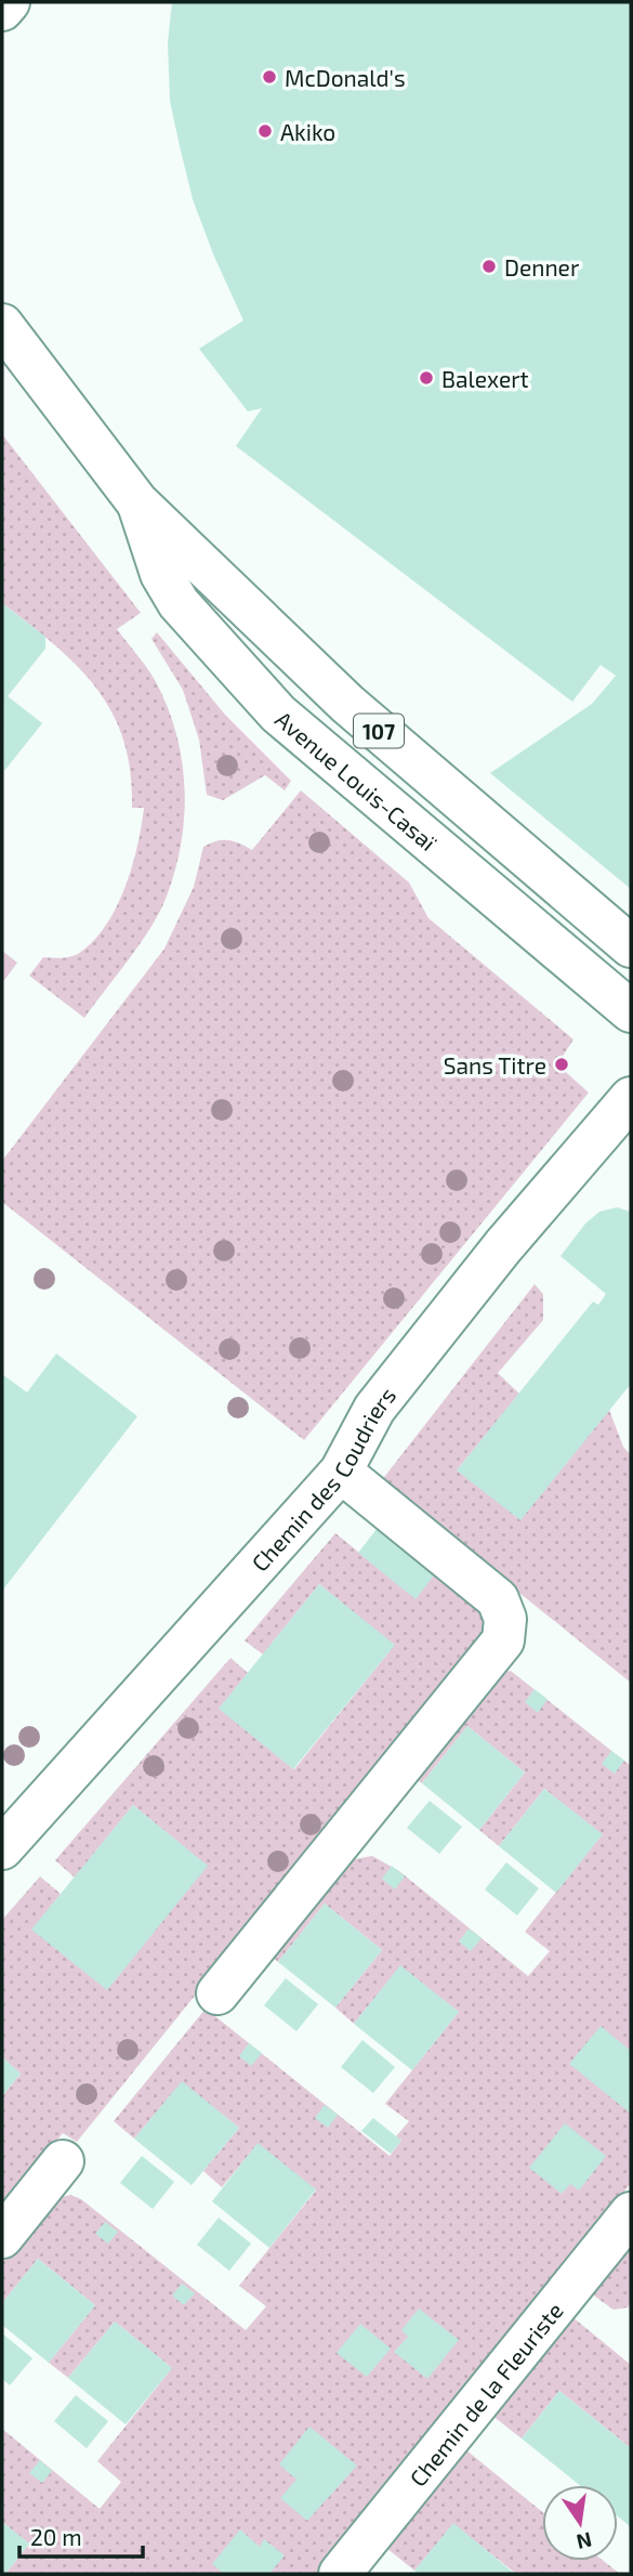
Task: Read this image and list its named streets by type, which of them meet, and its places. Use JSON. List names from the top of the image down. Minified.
{"streets":{"main road":["107","Avenue Louis-Casaï","Chemin des Coudriers","Chemin de la Fleuriste"]},"places":["McDonald's","Akiko","Denner","Balexert","Sans Titre"],"scale_bar":"20 m","north":"bottom"}
